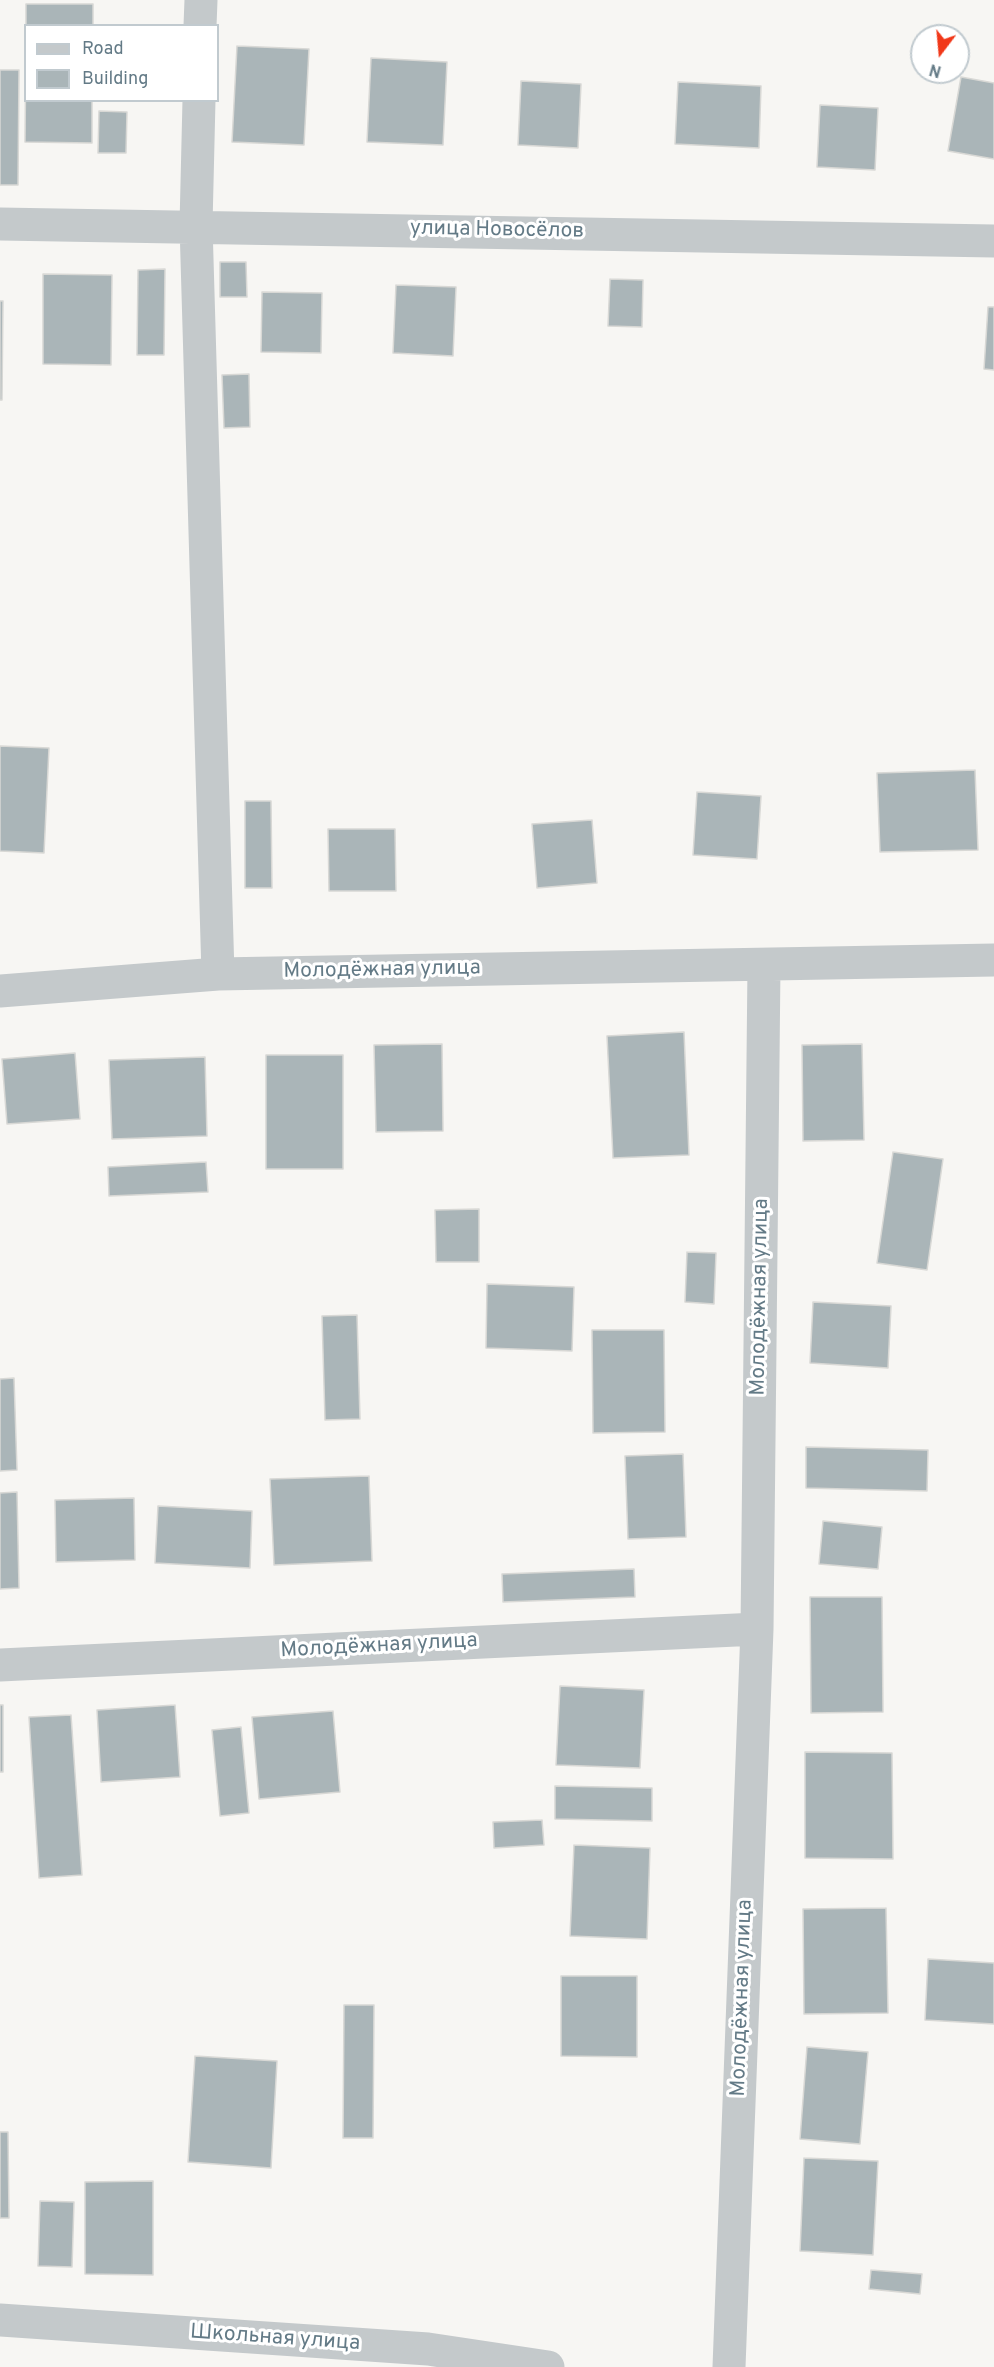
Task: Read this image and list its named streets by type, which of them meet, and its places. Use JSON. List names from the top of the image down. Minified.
{"streets":{"street":["улица Новосёлов","Молодёжная улица","Школьная улица"]},"legend":["Road","Building"],"north":"bottom"}
